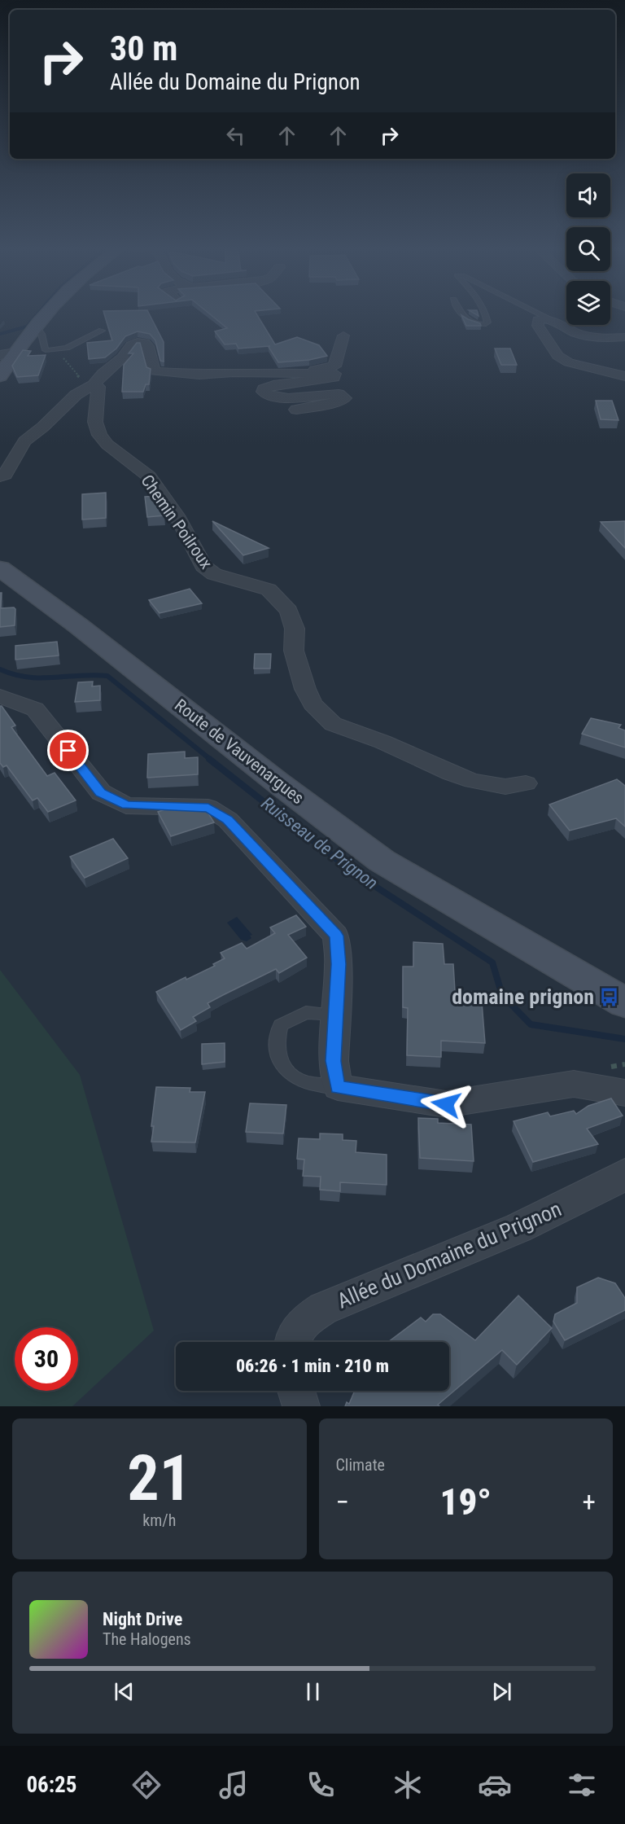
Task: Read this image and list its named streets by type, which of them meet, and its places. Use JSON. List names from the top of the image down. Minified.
{"streets":{"main road":["Route de Vauvenargues"],"street":["Chemin Poilroux","Allée du Domaine du Prignon"]},"water":["Ruisseau de Prignon"],"places":{"bus stop":["domaine prignon"]},"page":{"turn":["30 m","Allée du Domaine du Prignon"],"limit":"30","trip":"06:26 · 1 min · 210 m","tile":[["21","km/h"],"Climate"],"heat":["−","19°","+"],"song":["Night Drive","The Halogens"],"tabs":"06:25"}}
